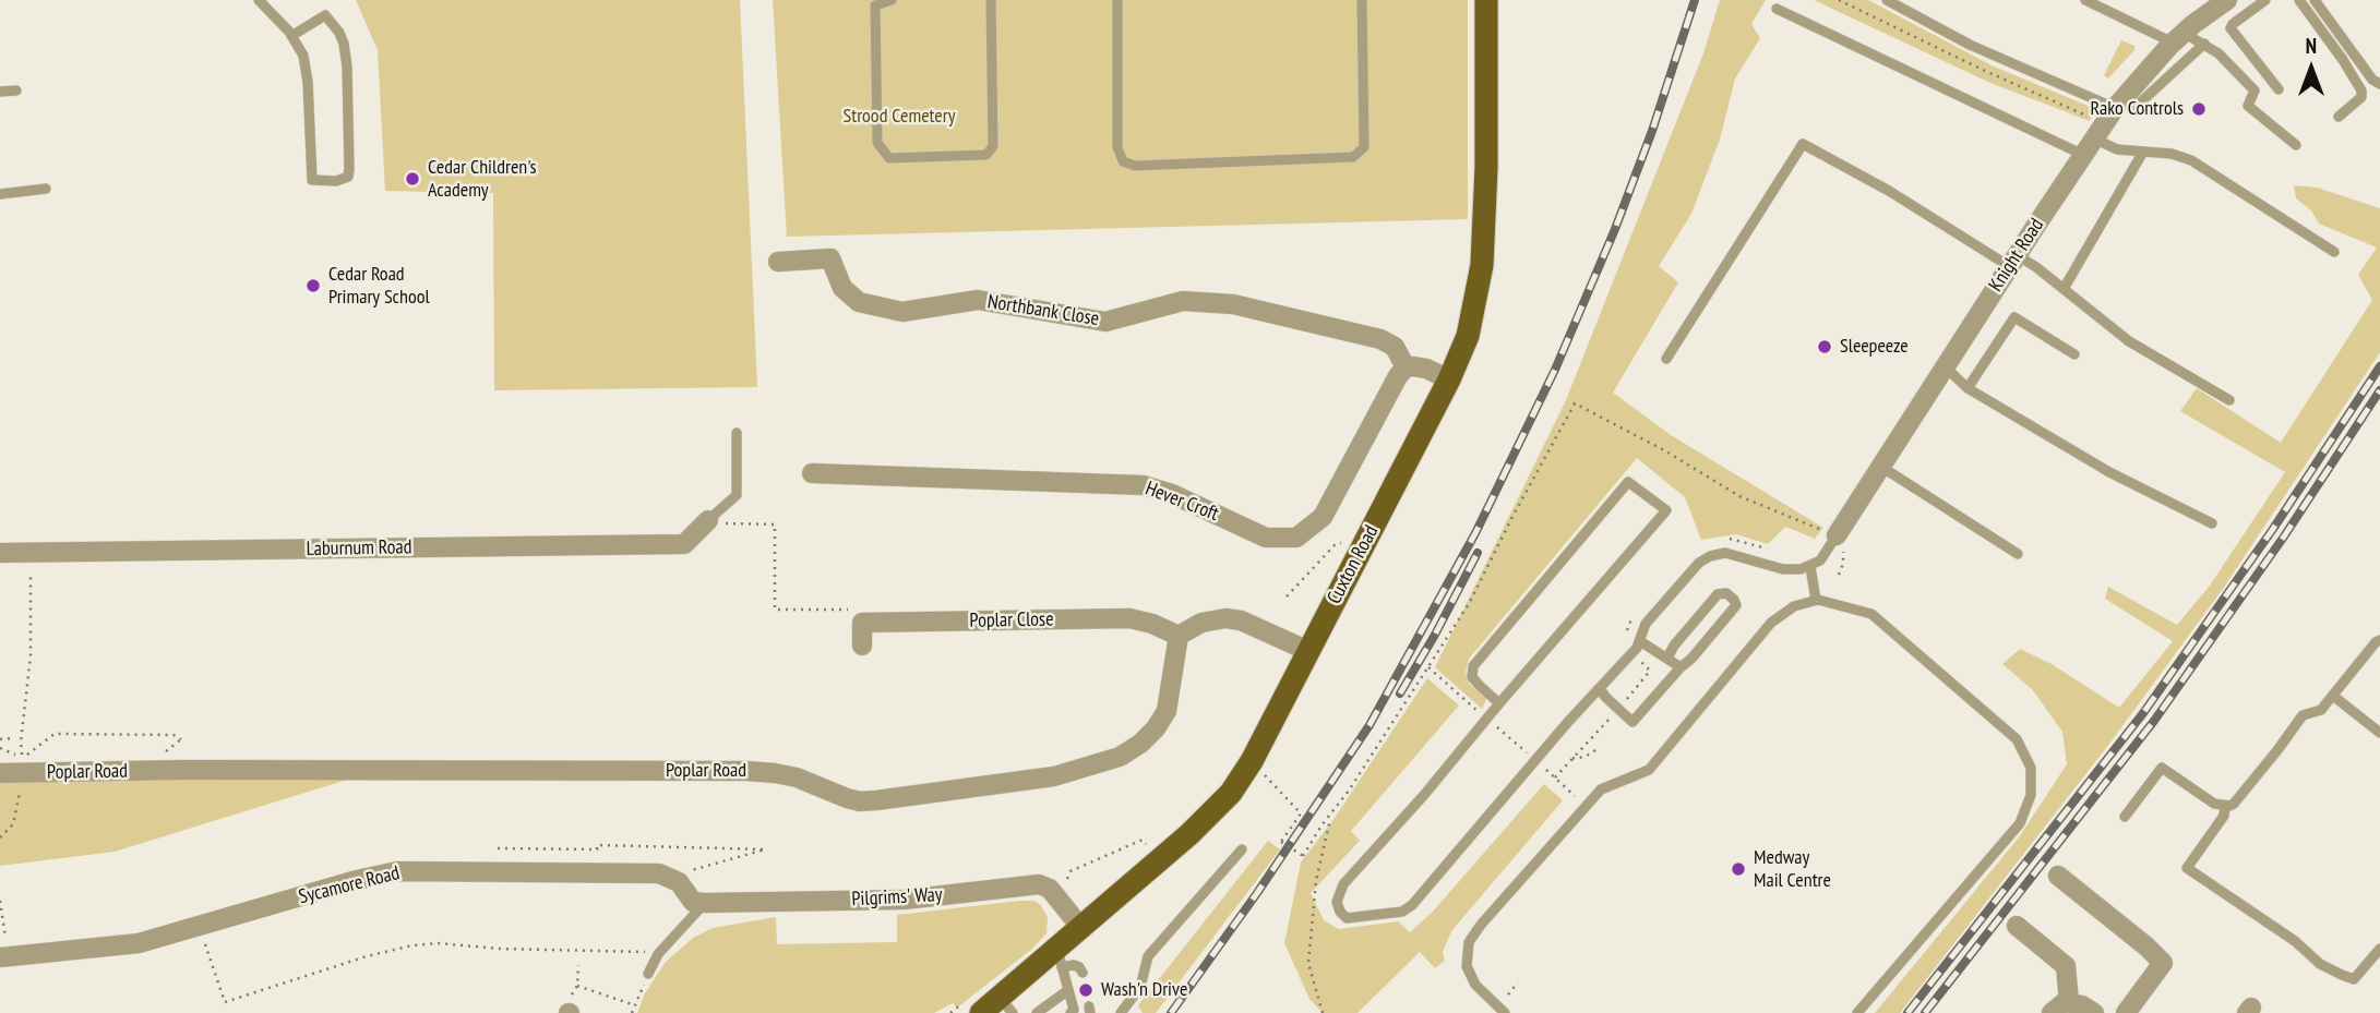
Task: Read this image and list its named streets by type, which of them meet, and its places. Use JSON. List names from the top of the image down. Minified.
{"streets":{"main road":["Cuxton Road"],"street":["Knight Road","Northbank Close","Hever Croft","Laburnum Road","Poplar Close","Poplar Road","Sycamore Road","Pilgrims' Way"]},"crossings":[["Northbank Close","Hever Croft"],["Cuxton Road","Pilgrims' Way"],["Poplar Close","Poplar Road"],["Sycamore Road","Pilgrims' Way"]],"parks":["Strood Cemetery"],"places":["Rako Controls","Cedar Children's Academy","Cedar Road Primary School","Sleepeeze","Medway Mail Centre","Wash'n Drive"],"north":"top"}
